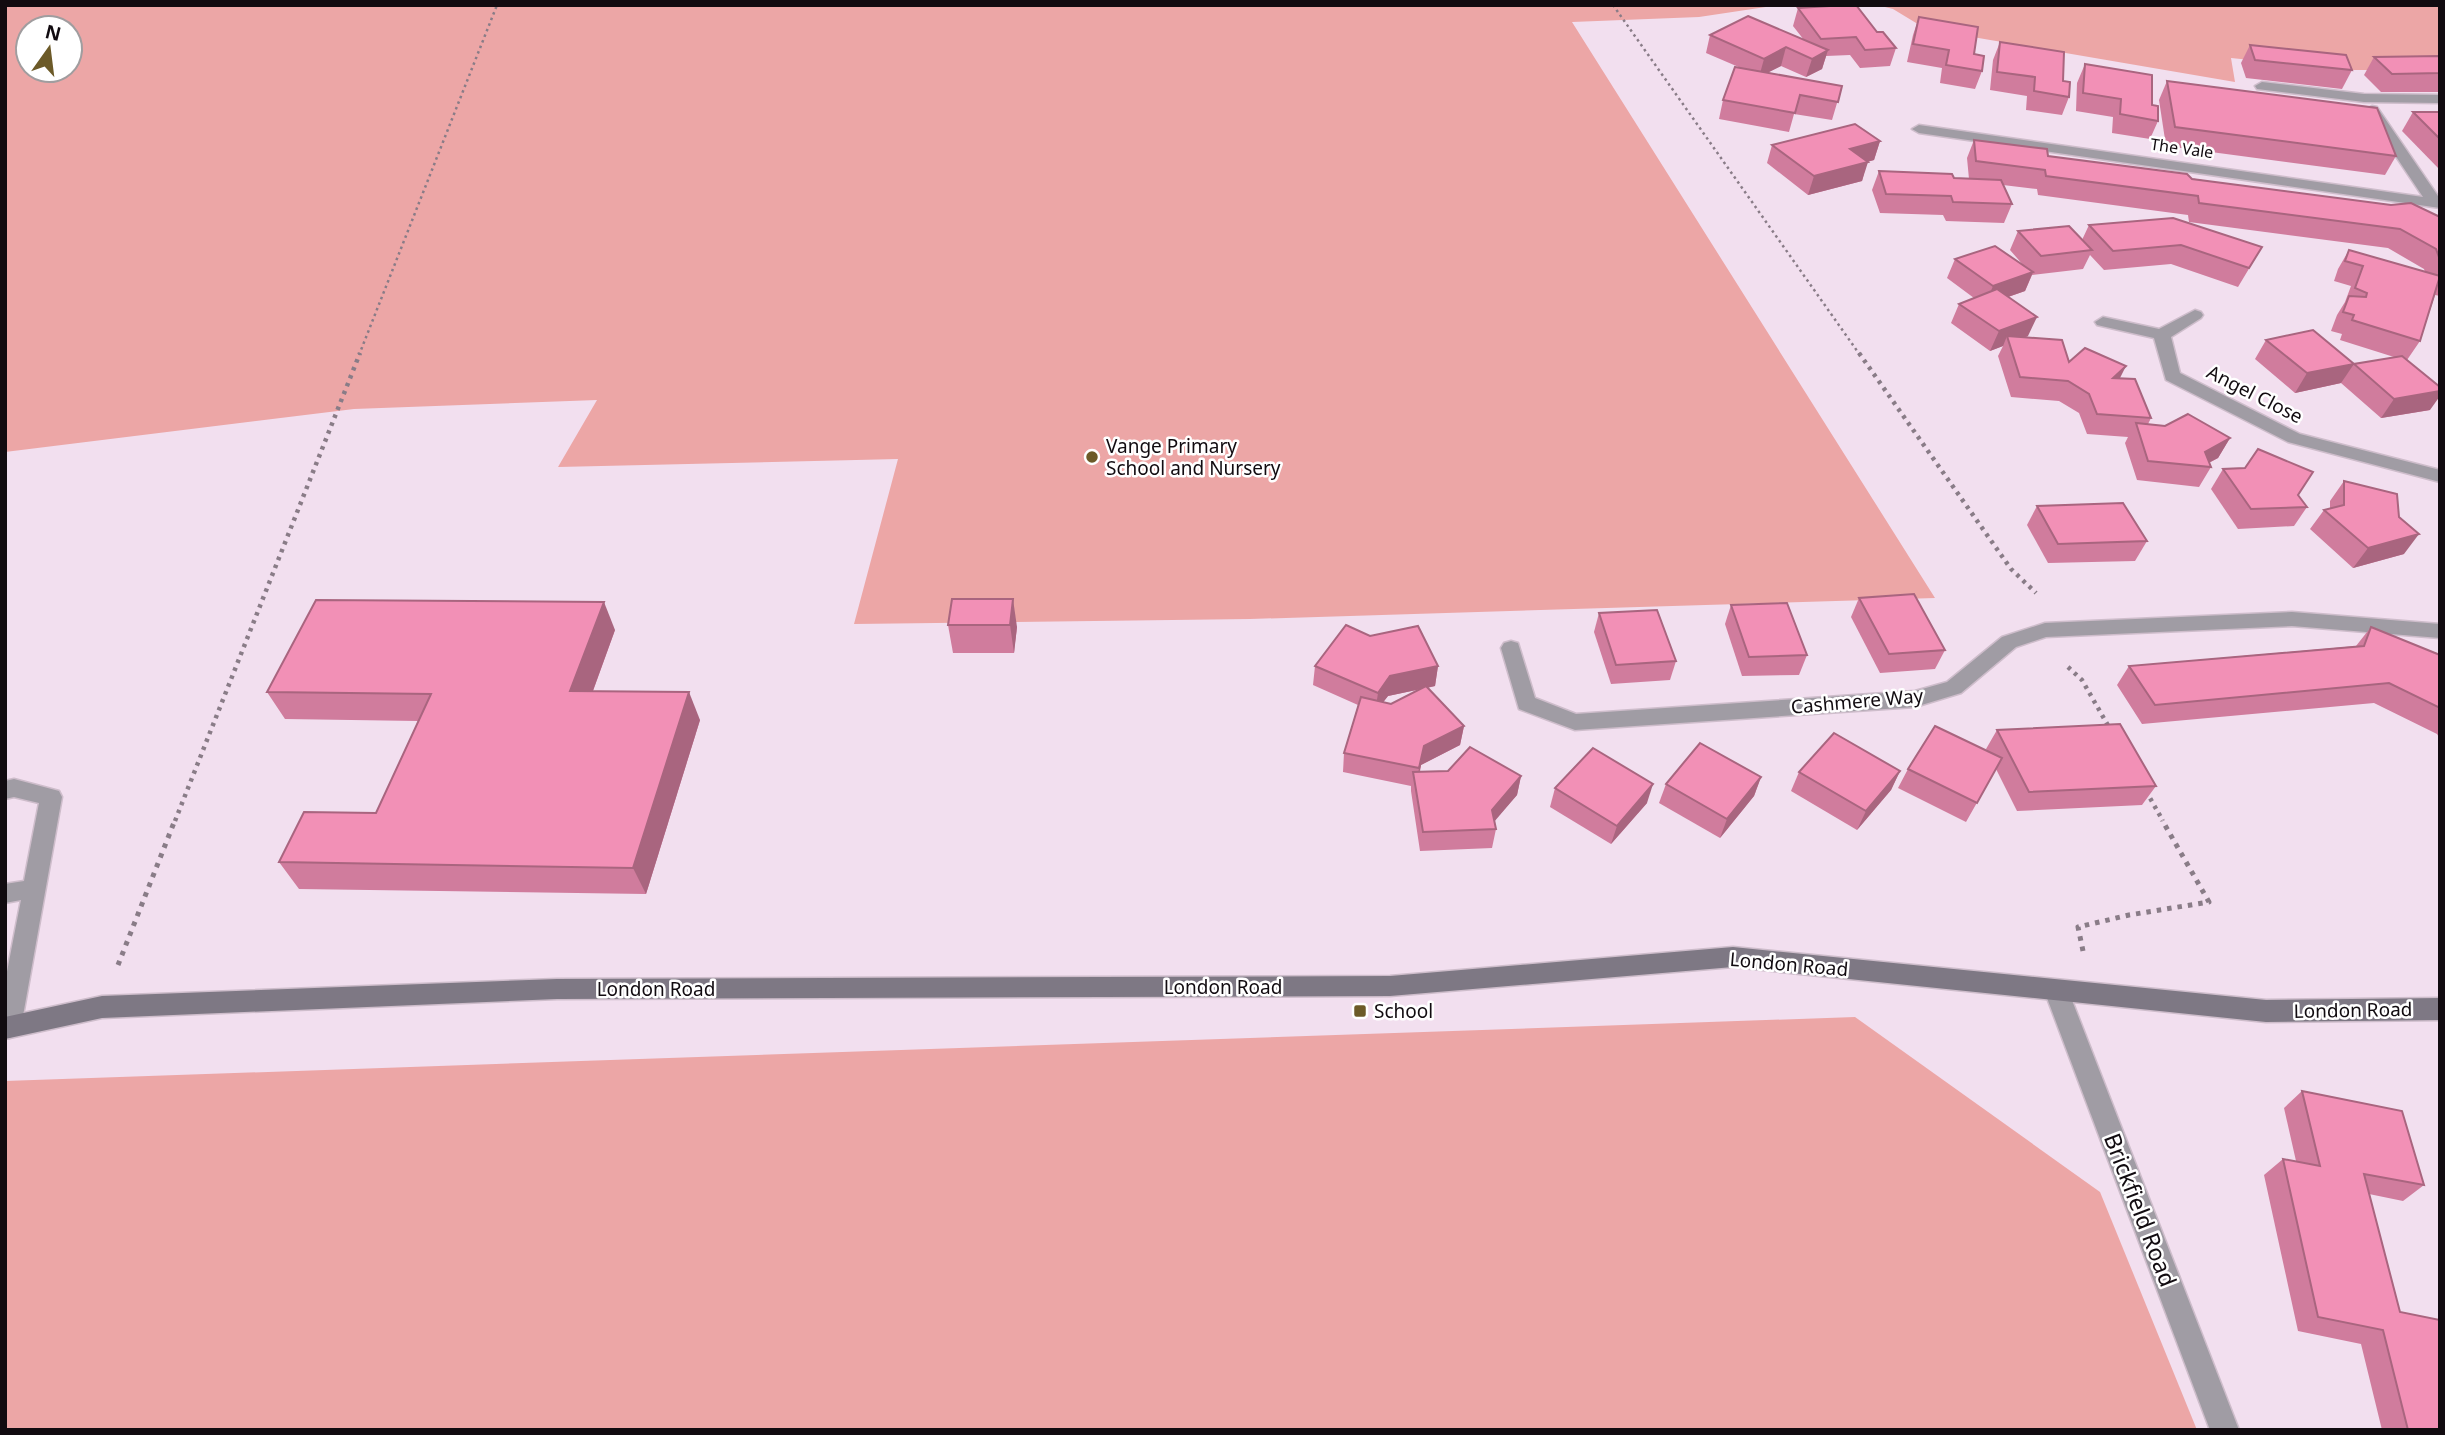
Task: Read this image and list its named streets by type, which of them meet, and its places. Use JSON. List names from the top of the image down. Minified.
{"streets":{"main road":["London Road"],"street":["The Vale","Angel Close","Cashmere Way","Brickfield Road"]},"crossings":[["London Road","Brickfield Road"]],"places":{"other":["Vange Primary School and Nursery"],"transit":["School"]},"north":"top"}
